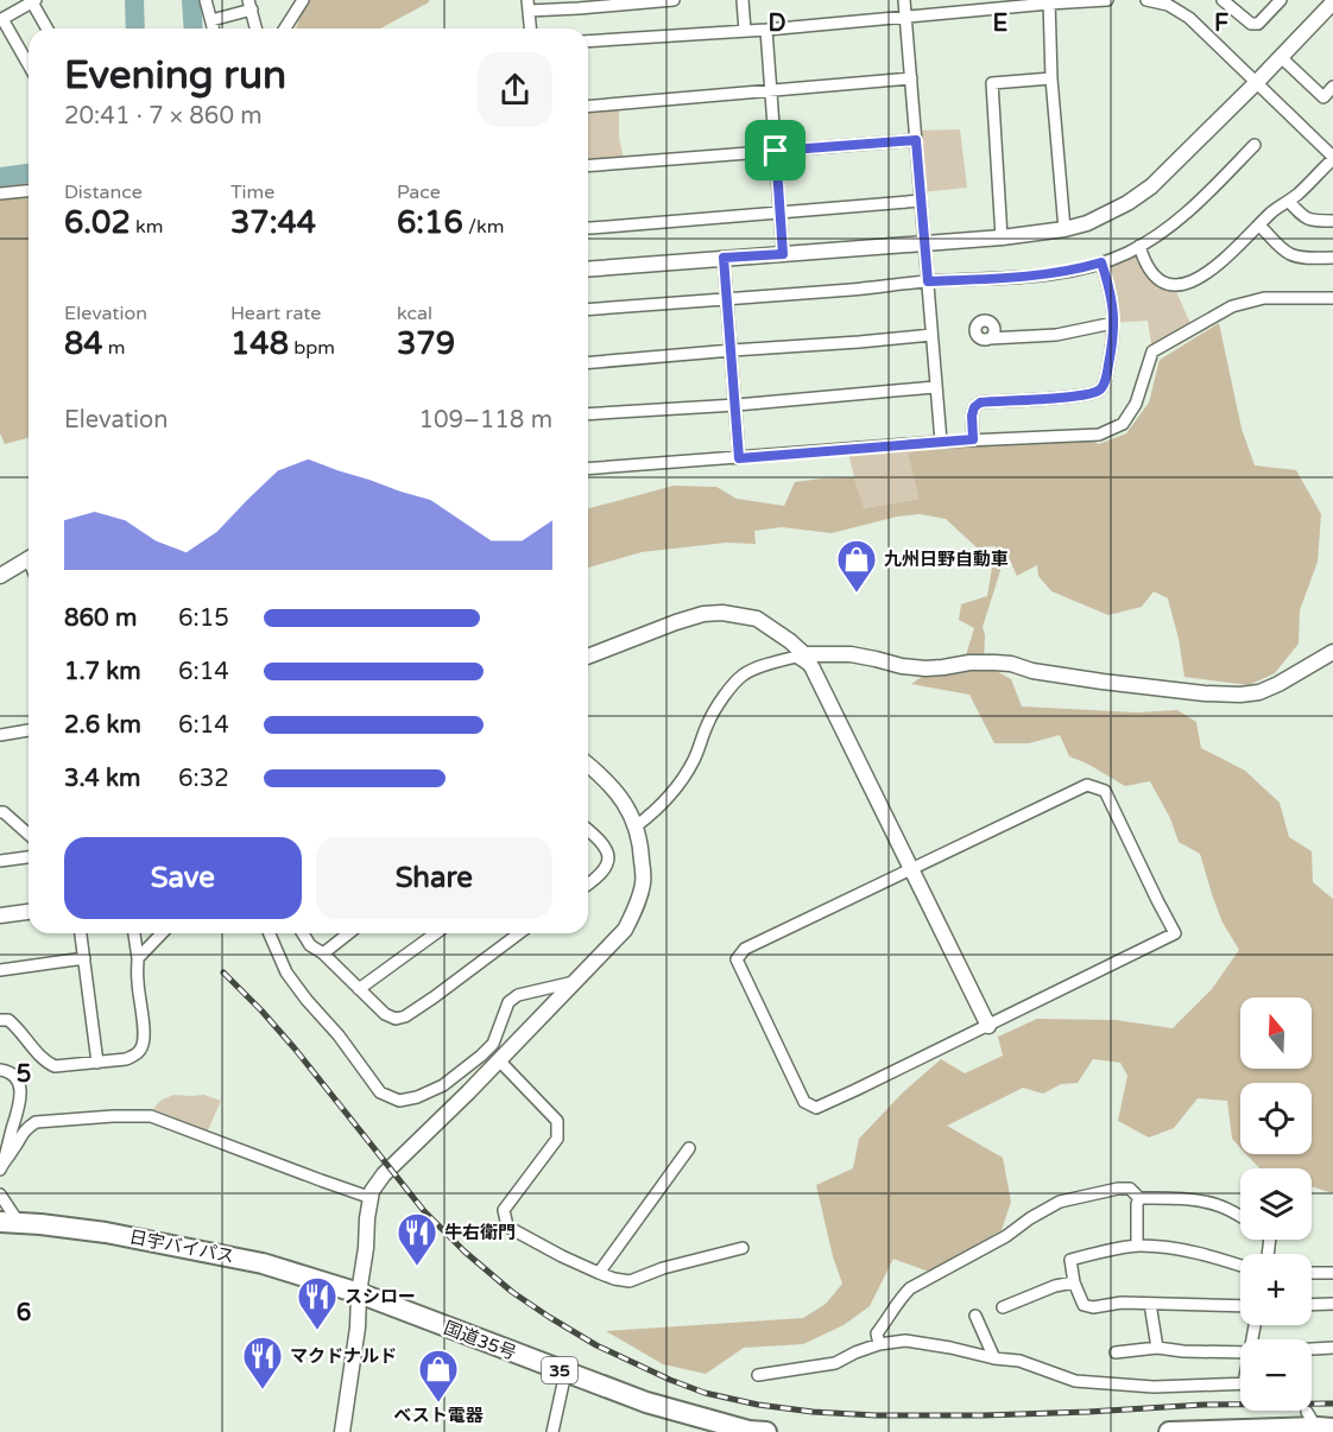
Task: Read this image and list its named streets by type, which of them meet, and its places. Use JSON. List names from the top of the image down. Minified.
{"streets":{"highway":["日宇バイパス","国道35号","35"]},"crossings":[["日宇バイパス","国道35号"]],"places":{"shop":["九州日野自動車","ベスト電器"],"restaurant":["牛右衛門","スシロー","マクドナルド"]},"north":"top","page":{"heading":["Evening run","20:41 · 7 × 860 m"],"stats":[["Distance","6.02 km"],["Time","37:44"],["Pace","6:16 /km"],["Elevation","84 m"],["Heart rate","148 bpm"],["kcal","379"]],"chart":["Elevation","109–118 m"],"list":[{"name":"860 m","note":"6:15"},{"name":"1.7 km","note":"6:14"},{"name":"2.6 km","note":"6:14"},{"name":"3.4 km","note":"6:32"}],"buttons":["Save","Share"],"map_buttons":["+","−"]},"grid":{"columns":["D","E","F"],"rows":["5","6"]}}
